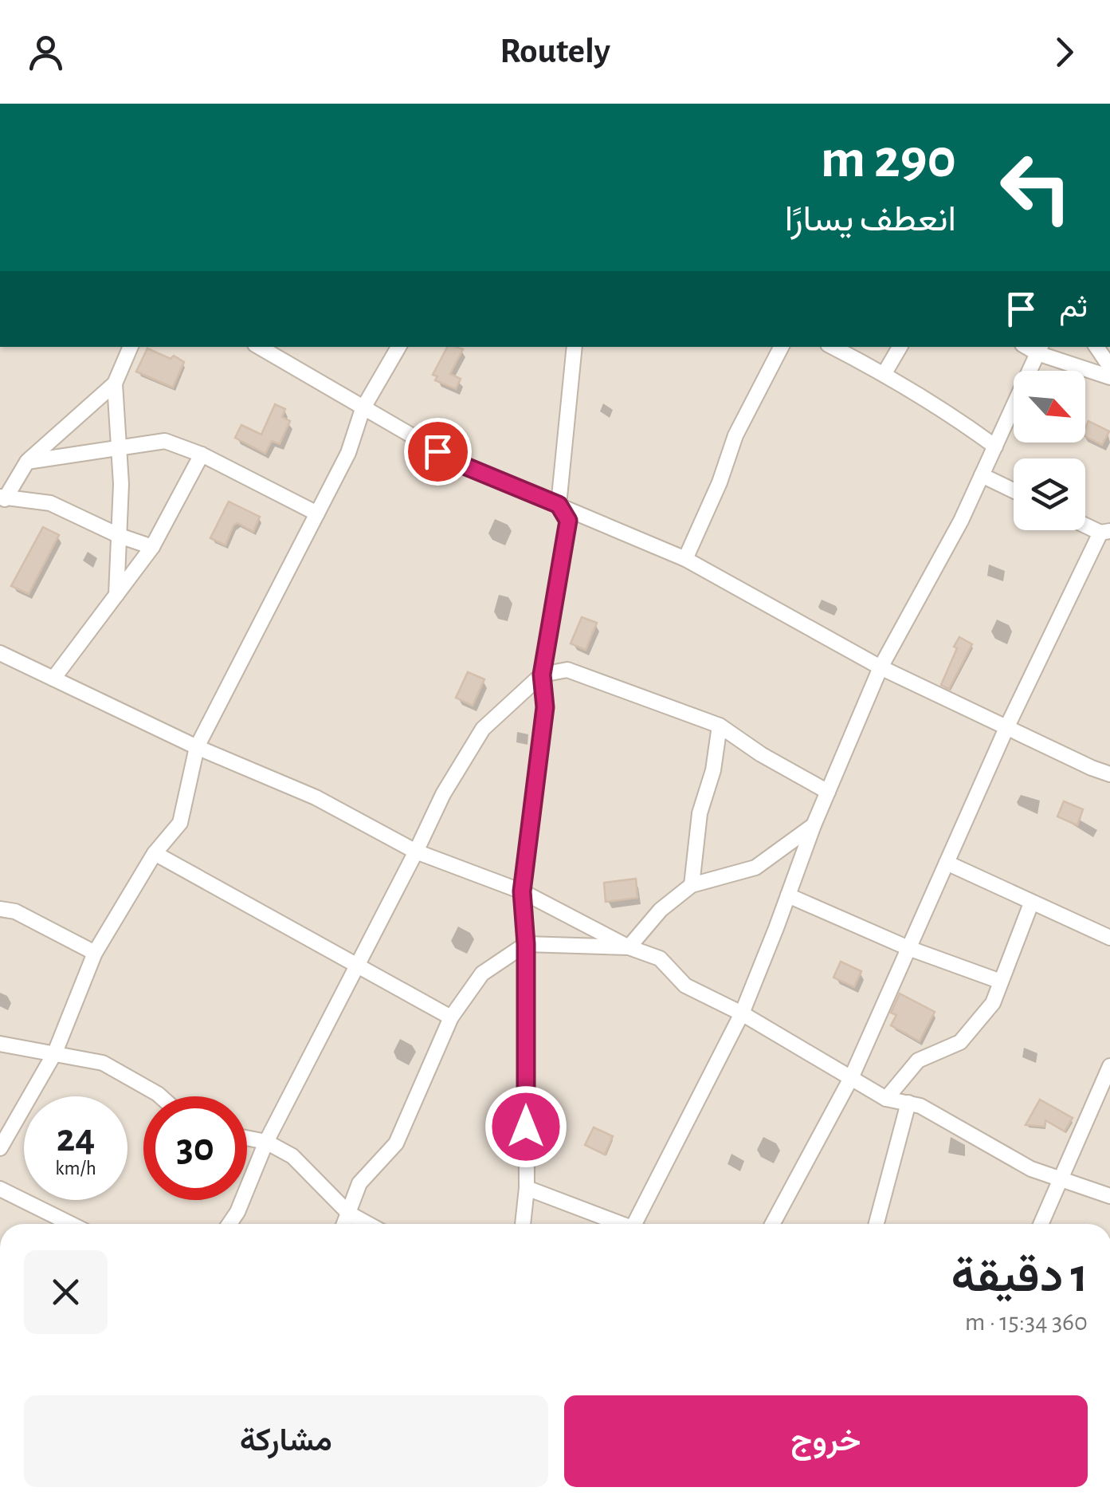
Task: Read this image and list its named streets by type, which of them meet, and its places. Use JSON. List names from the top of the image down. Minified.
{"north":"bottom right","page":{"header":"Routely","turn":["290 m","انعطف يسارًا"],"then":"ثم","speed":"24 km/h","limit":"30","heading":["1 دقيقة","360 m · 15:34"],"buttons":["خروج","مشاركة"]}}
